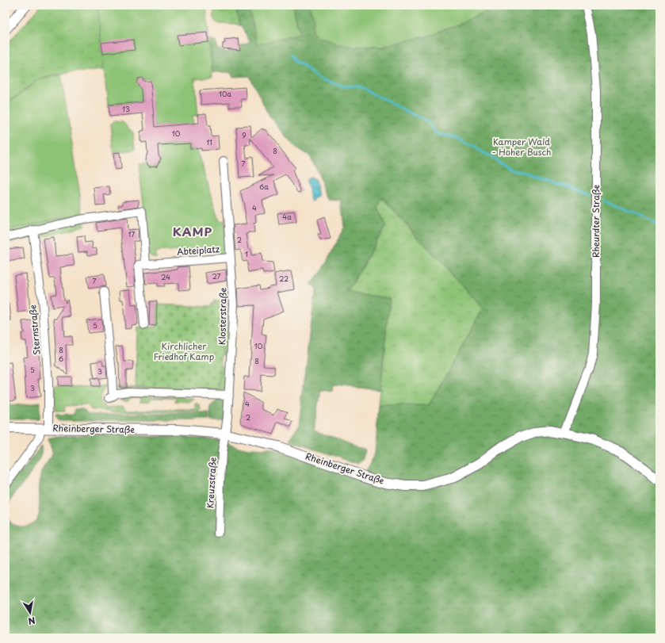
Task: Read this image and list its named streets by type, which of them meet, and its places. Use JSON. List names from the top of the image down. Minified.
{"streets":{"main road":["Rheinberger Straße"],"street":["Rheurdter Straße","Abteiplatz","Klosterstraße","Sternstraße","Kreuzstraße"]},"crossings":[["Rheurdter Straße","Rheinberger Straße"],["Abteiplatz","Klosterstraße"],["Klosterstraße","Rheinberger Straße"],["Klosterstraße","Kreuzstraße"],["Sternstraße","Rheinberger Straße"],["Rheinberger Straße","Kreuzstraße"]],"districts":["KAMP"],"parks":["Kamper Wald - Hoher Busch","Kirchlicher Friedhof Kamp"],"house_numbers":["10a","13","10","9","11","8","7","6a","4","4a","17","2","1","27","24","22","7","5","10","8","6","8","5","3","3","4","2"],"north":"bottom"}
